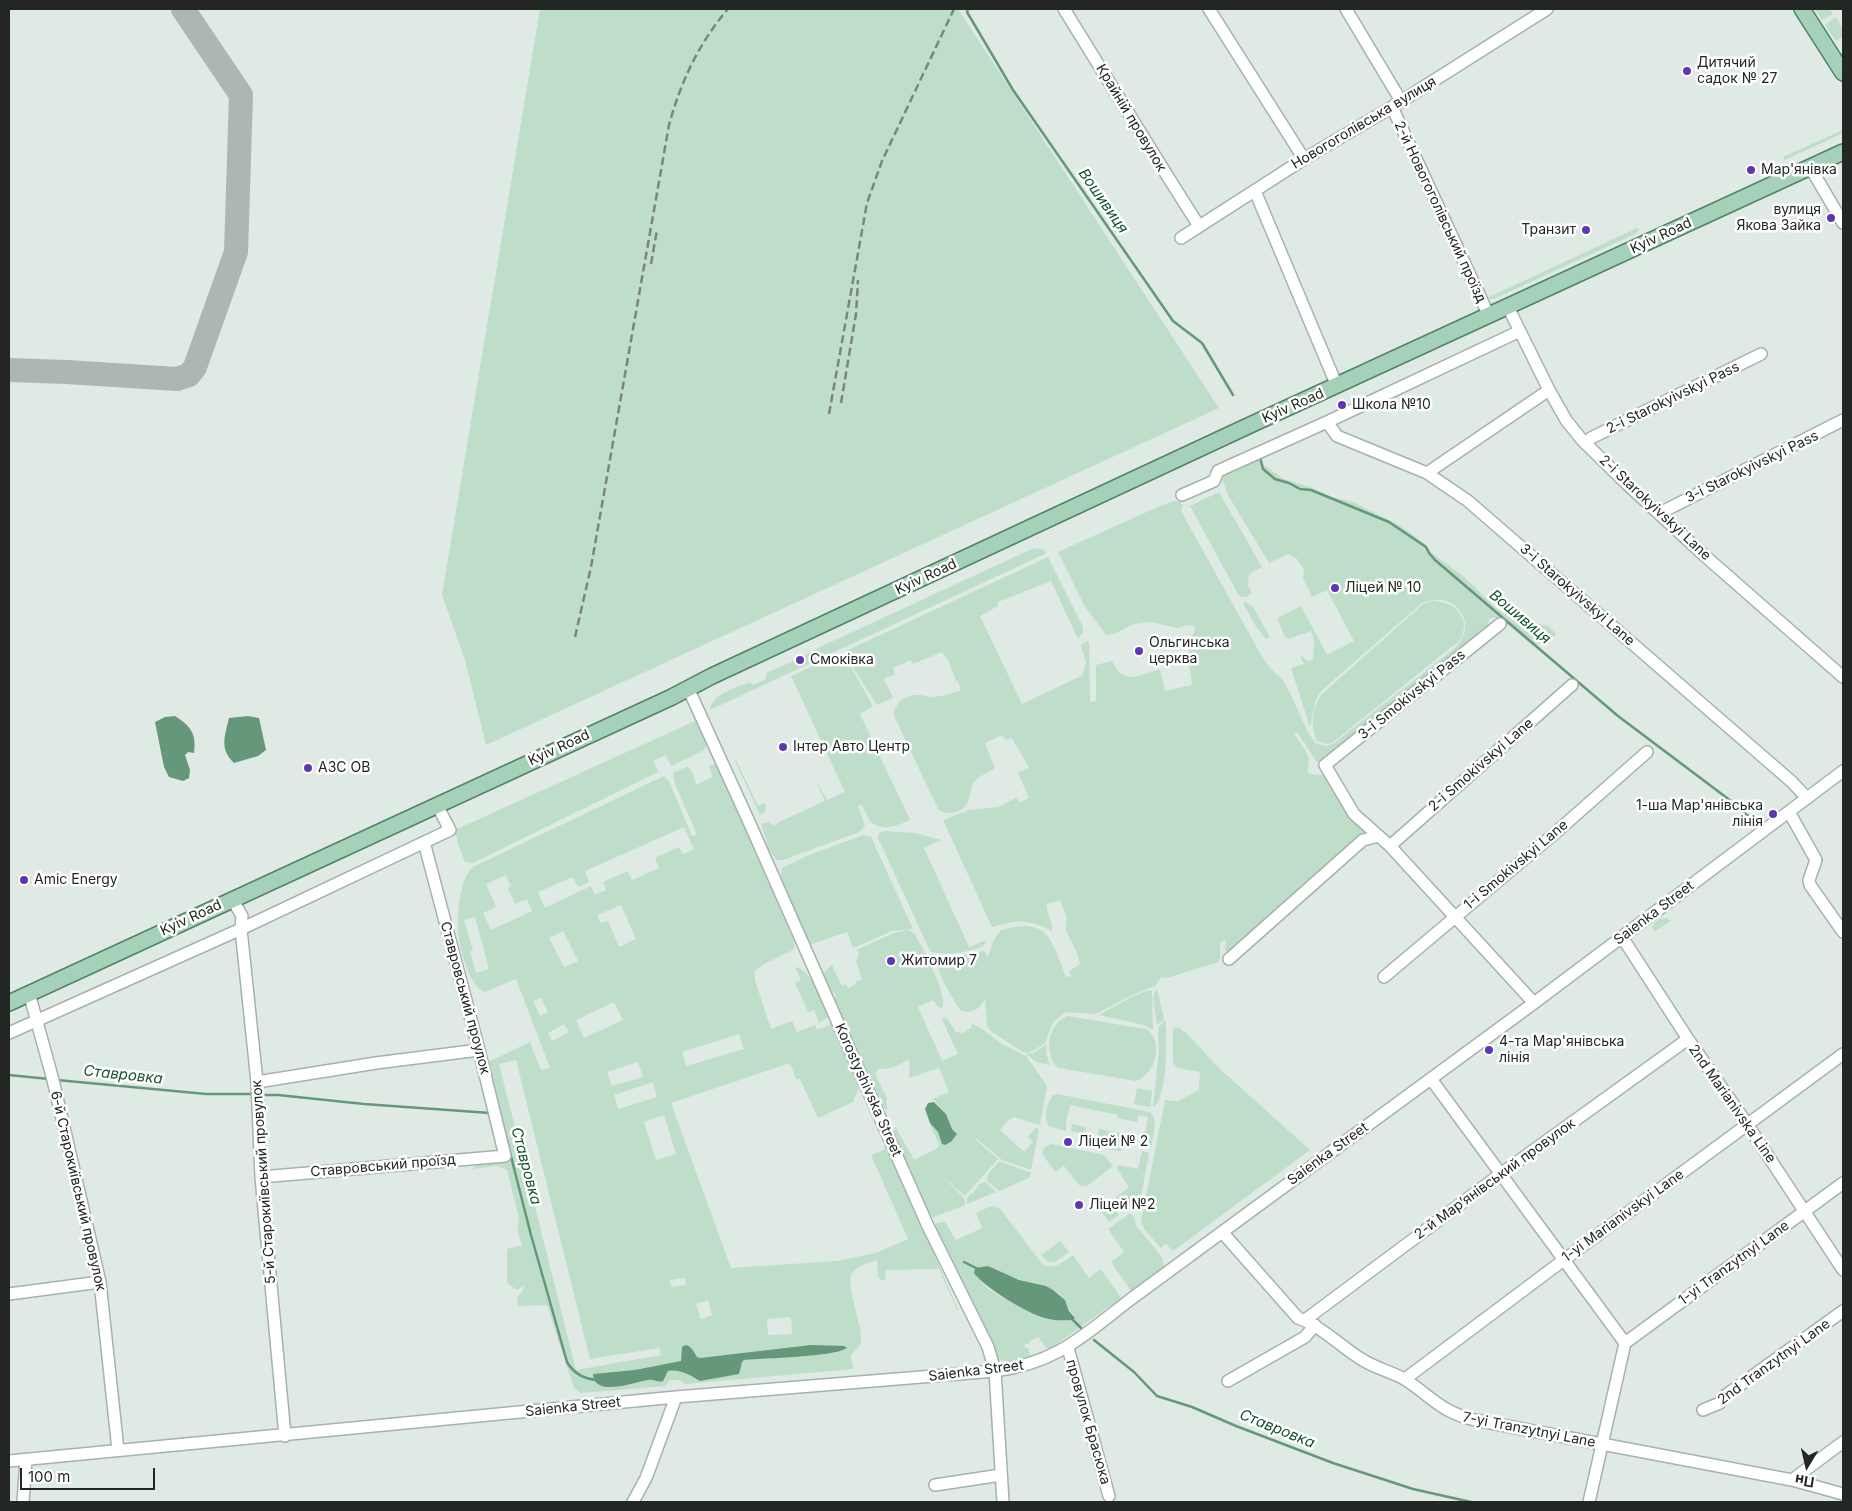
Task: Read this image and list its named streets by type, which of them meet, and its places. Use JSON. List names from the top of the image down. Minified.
{"streets":{"main road":["Kyiv Road"],"street":["Крайній провулок","Новогоголівська вулиця","2-й Новогоголівський проїзд","2-i Starokyivskyi Pass","3-i Starokyivskyi Pass","2-i Starokyivskyi Lane","3-i Starokyivskyi Lane","3-i Smokivskyi Pass","2-i Smokivskyi Lane","1-i Smokivskyi Lane","Saienka Street","Ставровський проулок","Korostyshivska Street","2nd Marianivska Line","Ставровський проїзд","2-й Марʼянівський провулок","5-й Старокиївський провулок","6-й Старокиївський провулок","1-yi Marianivskyi Lane","1-yi Tranzytnyi Lane","2nd Tranzytnyi Lane","провулок Брасюка","7-yi Tranzytnyi Lane"]},"crossings":[["Крайній провулок","Новогоголівська вулиця"],["Новогоголівська вулиця","2-й Новогоголівський проїзд"],["2-й Новогоголівський проїзд","Kyiv Road"],["Kyiv Road","2-i Starokyivskyi Lane"],["Kyiv Road","Korostyshivska Street"],["Kyiv Road","5-й Старокиївський провулок"],["Kyiv Road","6-й Старокиївський провулок"],["2-i Starokyivskyi Pass","2-i Starokyivskyi Lane"],["3-i Starokyivskyi Pass","2-i Starokyivskyi Lane"],["3-i Starokyivskyi Lane","Saienka Street"],["Saienka Street","Korostyshivska Street"],["Saienka Street","2nd Marianivska Line"],["Saienka Street","5-й Старокиївський провулок"],["Saienka Street","6-й Старокиївський провулок"],["Saienka Street","провулок Брасюка"],["Saienka Street","7-yi Tranzytnyi Lane"],["Ставровський проулок","Ставровський проїзд"],["2nd Marianivska Line","2-й Марʼянівський провулок"],["2nd Marianivska Line","1-yi Marianivskyi Lane"],["2nd Marianivska Line","1-yi Tranzytnyi Lane"],["Ставровський проїзд","5-й Старокиївський провулок"],["2-й Марʼянівський провулок","7-yi Tranzytnyi Lane"],["1-yi Marianivskyi Lane","7-yi Tranzytnyi Lane"],["1-yi Tranzytnyi Lane","7-yi Tranzytnyi Lane"]],"water":["Вошивиця","Ставровка"],"places":["Дитячий садок № 27","Мар'янівка","вулиця Якова Зайка","Транзит","Школа №10","Ліцей № 10","Ольгинська церква","Смоківка","Інтер Авто Центр","АЗС ОВ","1-ша Мар'янівська лінія","Amic Energy","Житомир 7","4-та Мар'янівська лінія","Ліцей № 2","Ліцей №2"],"scale_bar":"100 m","north":"bottom"}
